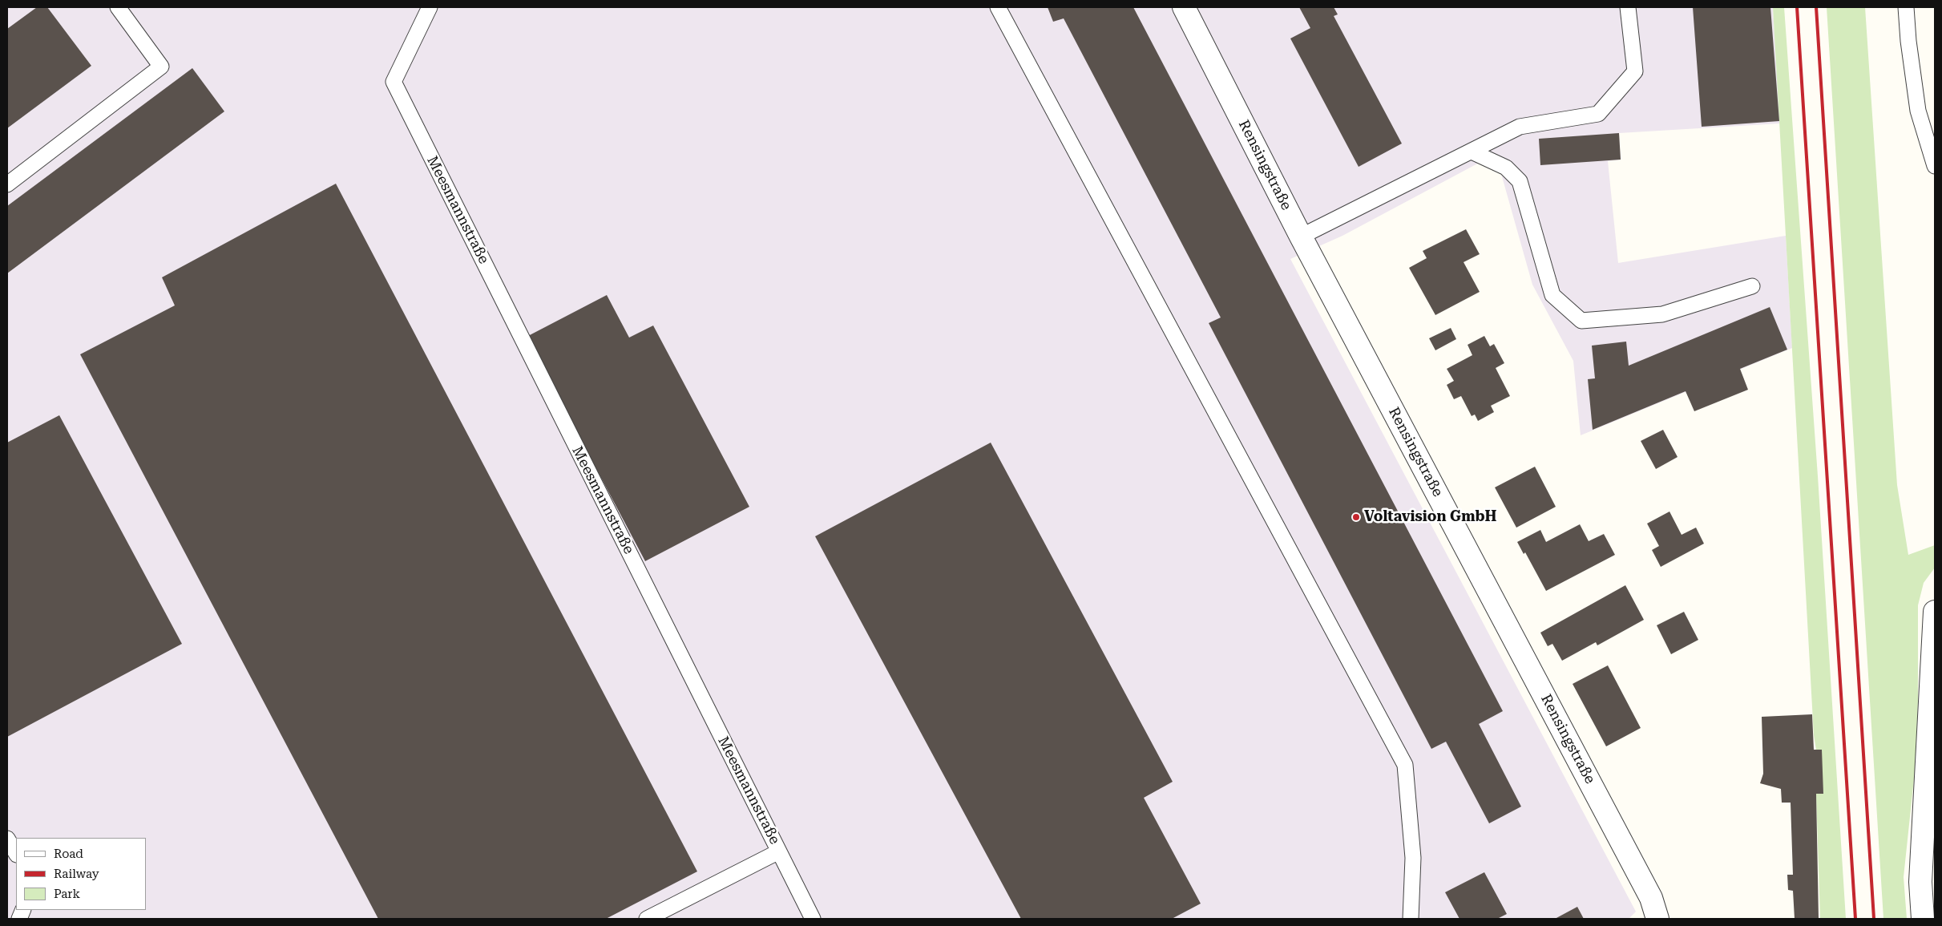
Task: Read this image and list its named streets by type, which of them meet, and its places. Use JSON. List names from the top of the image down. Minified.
{"streets":{"street":["Rensingstraße"],"lane":["Meesmannstraße"]},"places":["Voltavision GmbH"],"legend":["Road","Railway","Park"]}
